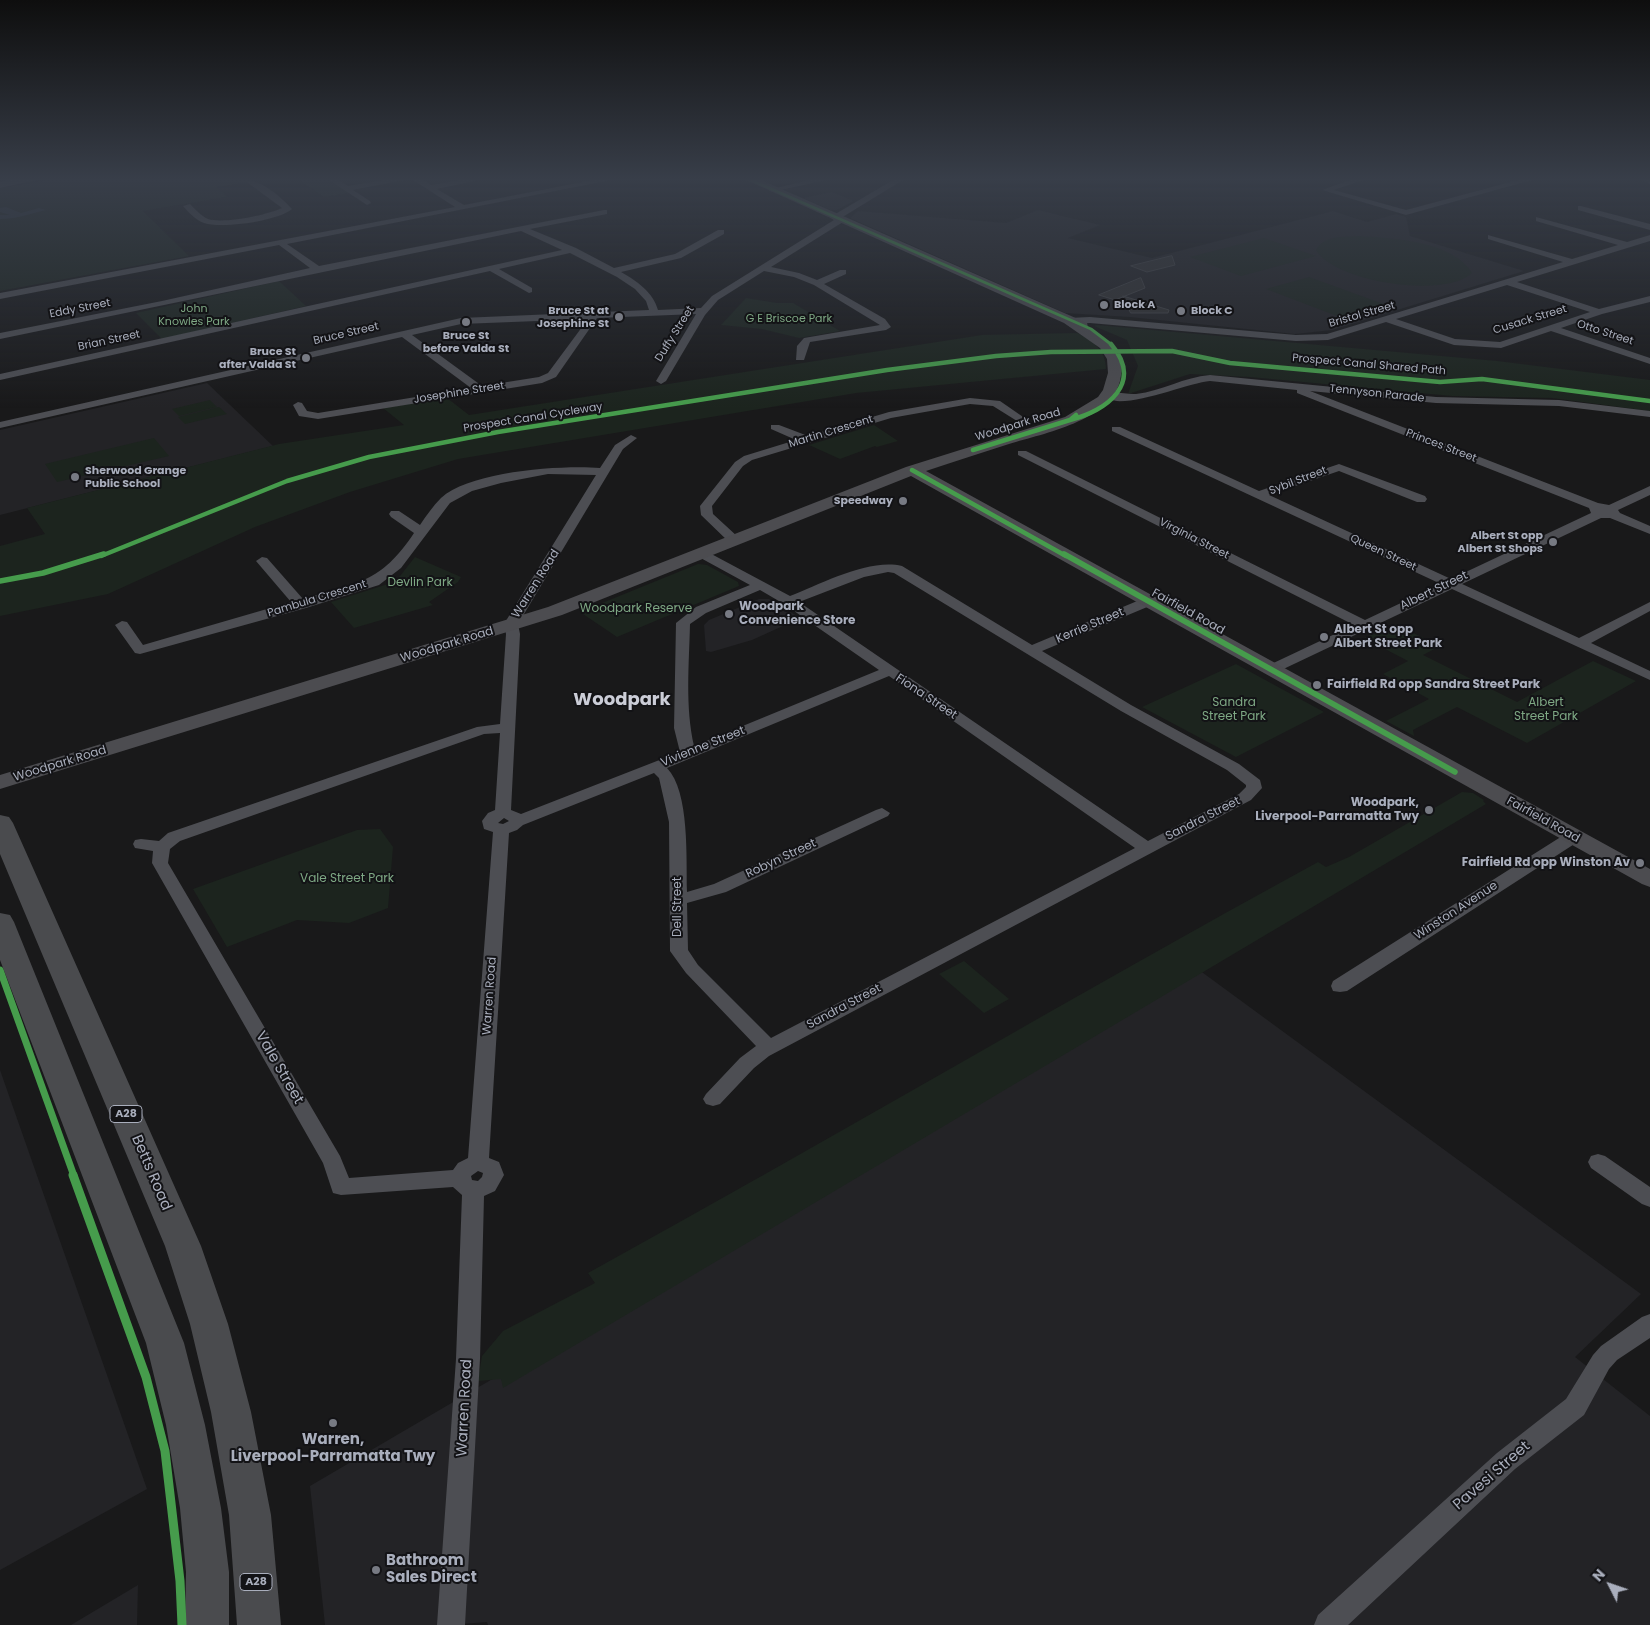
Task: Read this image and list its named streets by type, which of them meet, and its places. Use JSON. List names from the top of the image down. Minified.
{"streets":{"highway":["A28","Betts Road"],"main road":["Woodpark Road","Fairfield Road"],"street":["Eddy Street","Bristol Street","Cusack Street","Otto Street","Bruce Street","Duffy Street","Brian Street","Josephine Street","Tennyson Parade","Martin Crescent","Princes Street","Sybil Street","Virginia Street","Queen Street","Warren Road","Albert Street","Pambula Crescent","Kerrie Street","Fiona Street","Vivienne Street","Sandra Street","Robyn Street","Dell Street","Winston Avenue","Vale Street","Pavesi Street"],"cycle path":["Prospect Canal Shared Path"]},"crossings":[["Bristol Street","Cusack Street"],["Cusack Street","Otto Street"],["Bruce Street","Duffy Street"],["Bruce Street","Josephine Street"],["Tennyson Parade","Woodpark Road"],["Tennyson Parade","Princes Street"],["Woodpark Road","Martin Crescent"],["Woodpark Road","Warren Road"],["Woodpark Road","Fairfield Road"],["Woodpark Road","Fiona Street"],["Princes Street","Albert Street"],["Sybil Street","Queen Street"],["Virginia Street","Albert Street"],["Queen Street","Albert Street"],["Warren Road","Pambula Crescent"],["Warren Road","Vivienne Street"],["Warren Road","Vale Street"],["Albert Street","Fairfield Road"],["Fairfield Road","Kerrie Street"],["Fairfield Road","Winston Avenue"],["Kerrie Street","Sandra Street"],["Fiona Street","Vivienne Street"],["Fiona Street","Sandra Street"],["Vivienne Street","Dell Street"],["Sandra Street","Dell Street"],["Robyn Street","Dell Street"]],"districts":["Woodpark"],"parks":["John Knowles Park","G E Briscoe Park","Devlin Park","Woodpark Reserve","Sandra Street Park","Albert Street Park","Vale Street Park"],"places":["Block A","Block C","Bruce St at Josephine St","Bruce St before Valda St","Bruce St after Valda St","Sherwood Grange Public School","Speedway","Albert St opp Albert St Shops","Woodpark Convenience Store","Albert St opp Albert Street Park","Fairfield Rd opp Sandra Street Park","Woodpark, Liverpool-Parramatta Twy","Fairfield Rd opp Winston Av","Warren, Liverpool-Parramatta Twy","Bathroom Sales Direct"],"north":"top left"}
